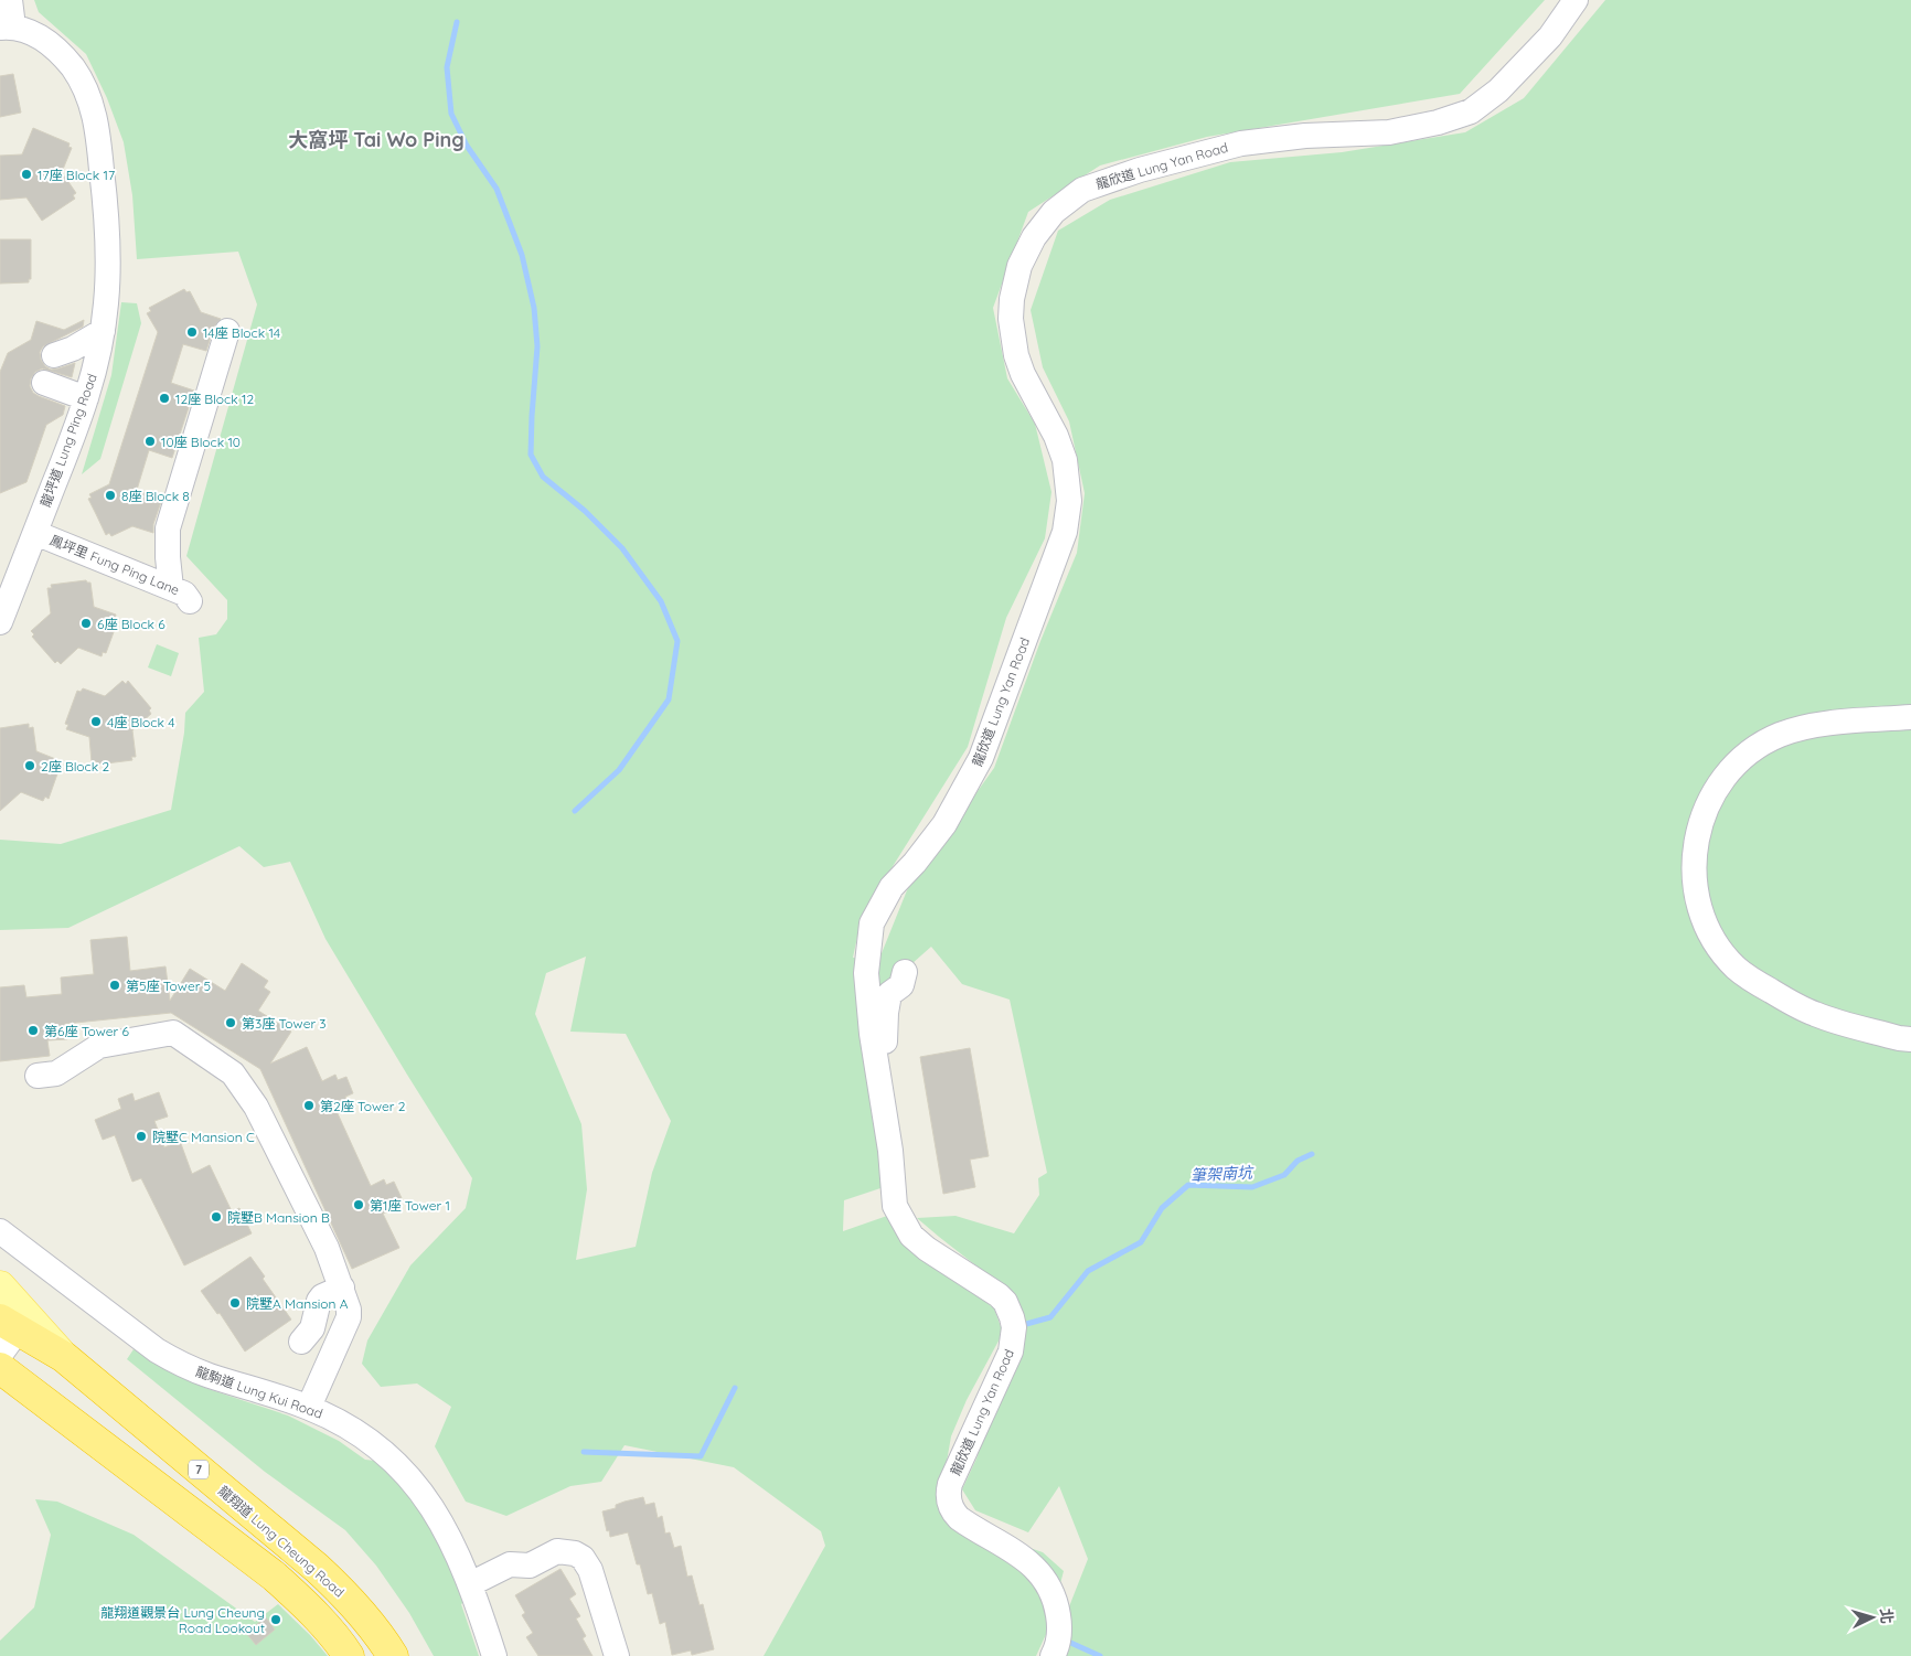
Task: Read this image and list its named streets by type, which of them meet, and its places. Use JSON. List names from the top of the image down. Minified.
{"streets":{"highway":["7","龍翔道 Lung Cheung Road"],"street":["龍欣道 Lung Yan Road","龍坪道 Lung Ping Road","鳳坪里 Fung Ping Lane","龍駒道 Lung Kui Road"]},"crossings":[["龍坪道 Lung Ping Road","鳳坪里 Fung Ping Lane"]],"districts":["大窩坪 Tai Wo Ping"],"water":["筆架南坑"],"places":["17座 Block 17","14座 Block 14","12座 Block 12","10座 Block 10","8座 Block 8","6座 Block 6","4座 Block 4","2座 Block 2","第5座 Tower 5","第3座 Tower 3","第6座 Tower 6","第2座 Tower 2","院墅C Mansion C","第1座 Tower 1","院墅B Mansion B","院墅A Mansion A","龍翔道觀景台 Lung Cheung Road Lookout"],"north":"right"}
